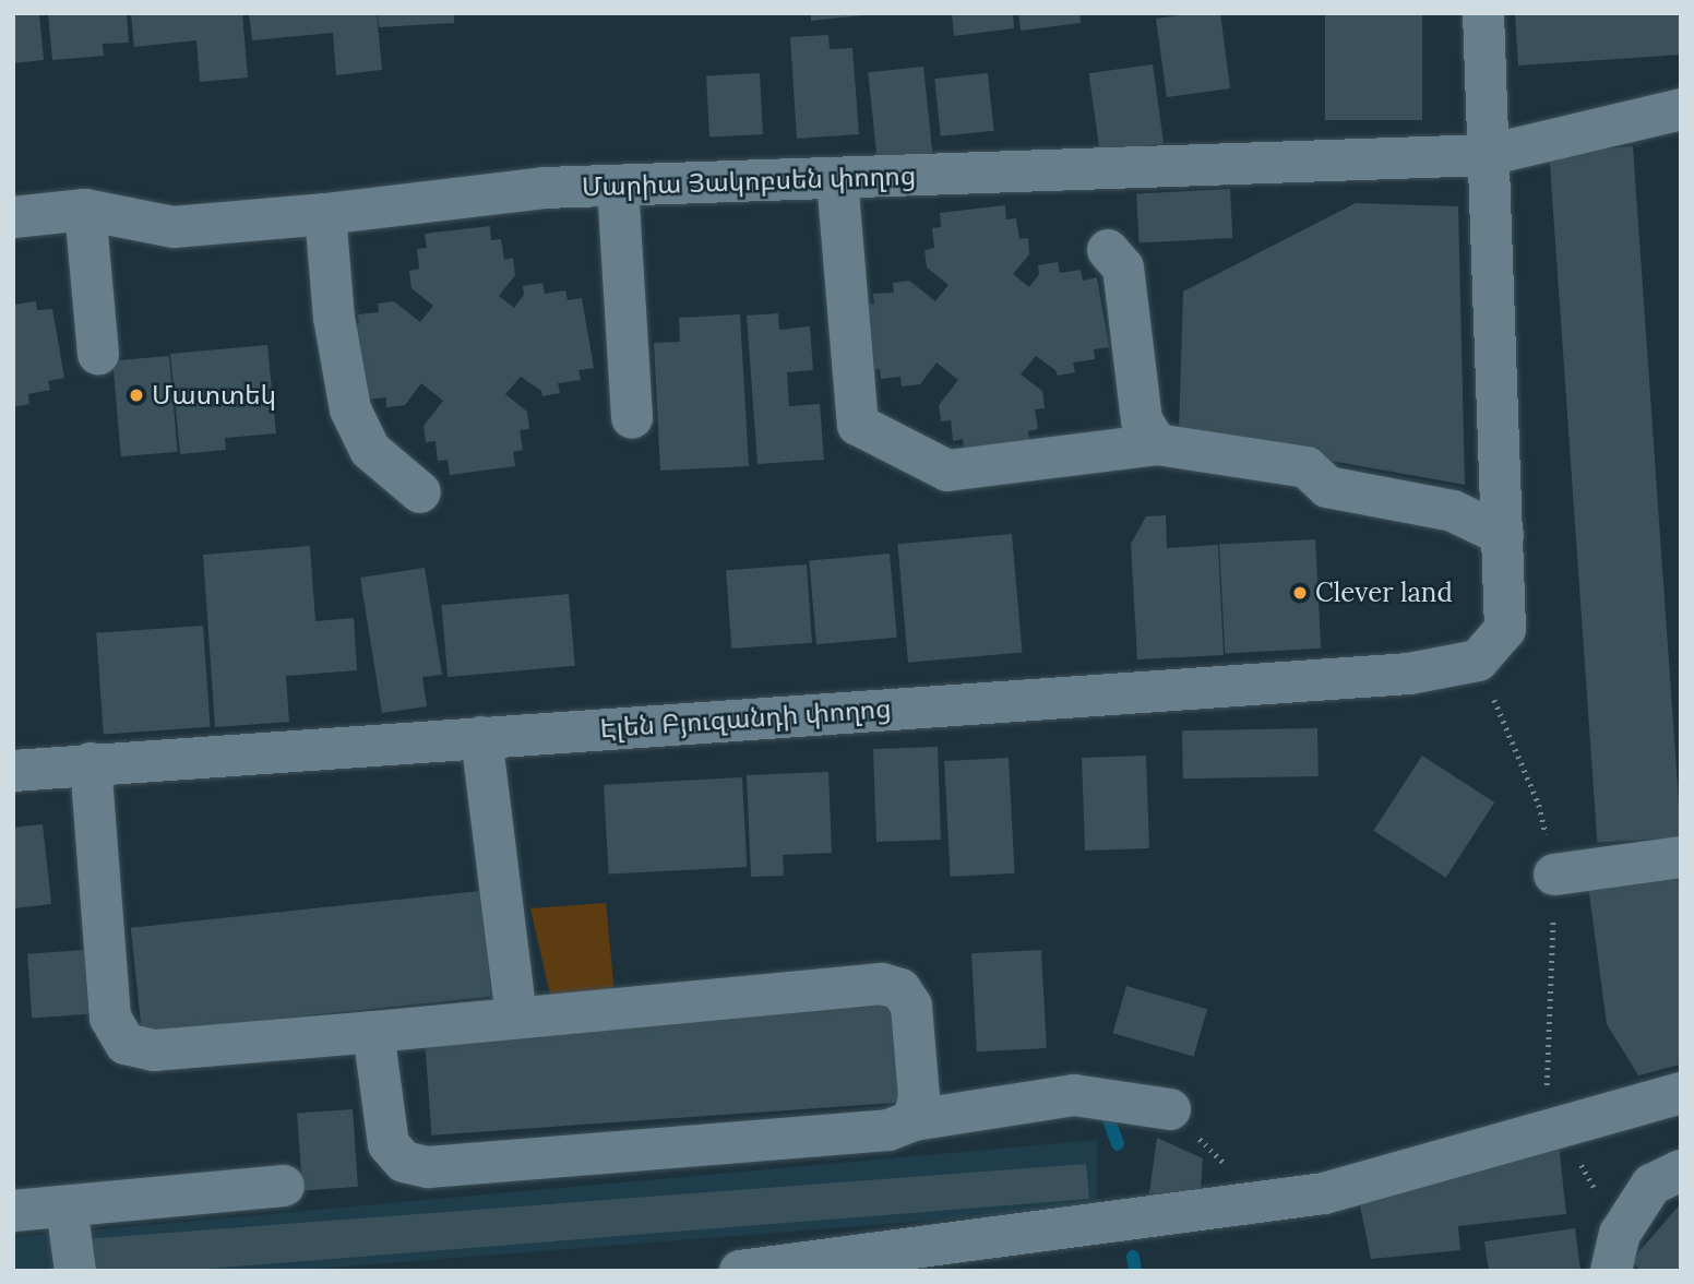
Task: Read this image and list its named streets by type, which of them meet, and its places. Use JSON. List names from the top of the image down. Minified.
{"streets":{"street":["Մարիա Յակոբսեն փողոց","Էլեն Բյուզանդի փողոց"]},"places":["Մատտեկ","Clever land"]}
